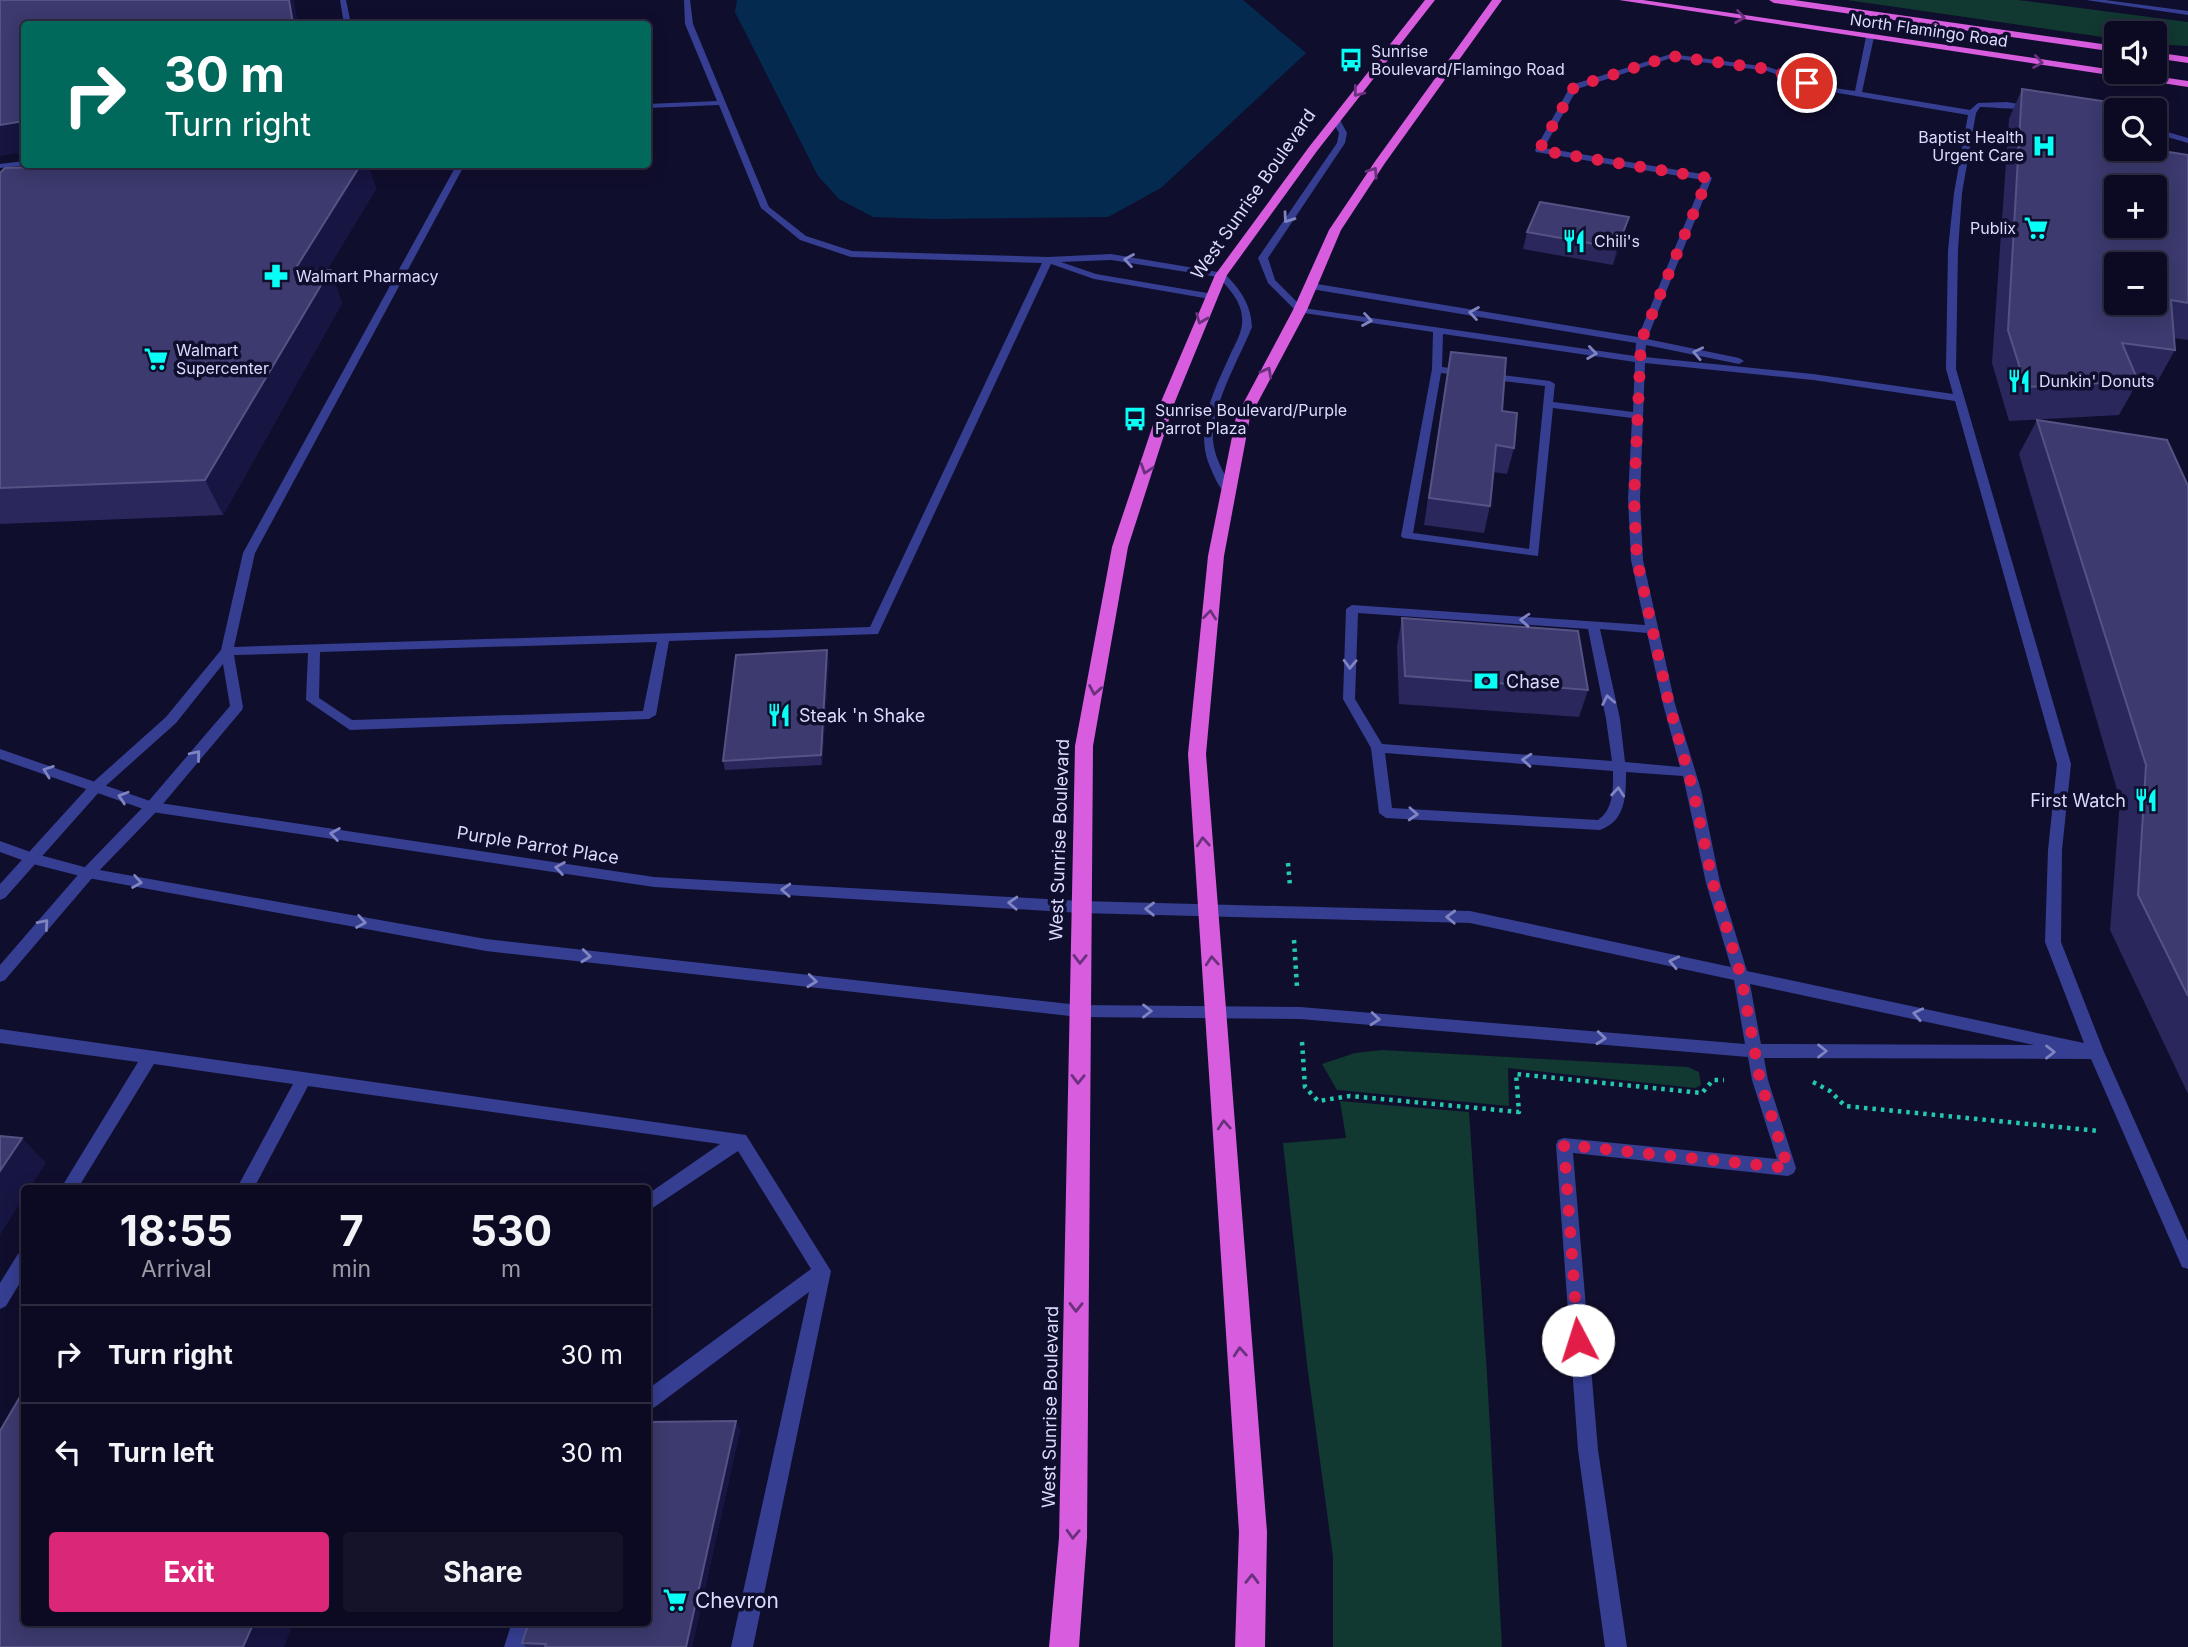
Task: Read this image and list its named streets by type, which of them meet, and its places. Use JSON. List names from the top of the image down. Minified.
{"streets":{"highway":["North Flamingo Road","West Sunrise Boulevard"],"street":["Purple Parrot Place"]},"crossings":[["West Sunrise Boulevard","Purple Parrot Place"]],"places":{"bus stop":["Sunrise Boulevard/Flamingo Road","Sunrise Boulevard/Purple Parrot Plaza"],"hospital":["Baptist Health Urgent Care"],"supermarket":["Publix","Walmart Supercenter","Chevron"],"restaurant":["Chili's","Dunkin' Donuts","Steak 'n Shake","First Watch"],"pharmacy":["Walmart Pharmacy"],"bank":["Chase"]},"page":{"map_buttons":["+","−"],"turn":["30 m","Turn right"],"eta":["18:55","Arrival","7","min","530","m"],"list":[{"name":"Turn right","value":"30 m"},{"name":"Turn left","value":"30 m"}],"buttons":["Exit","Share"]}}
